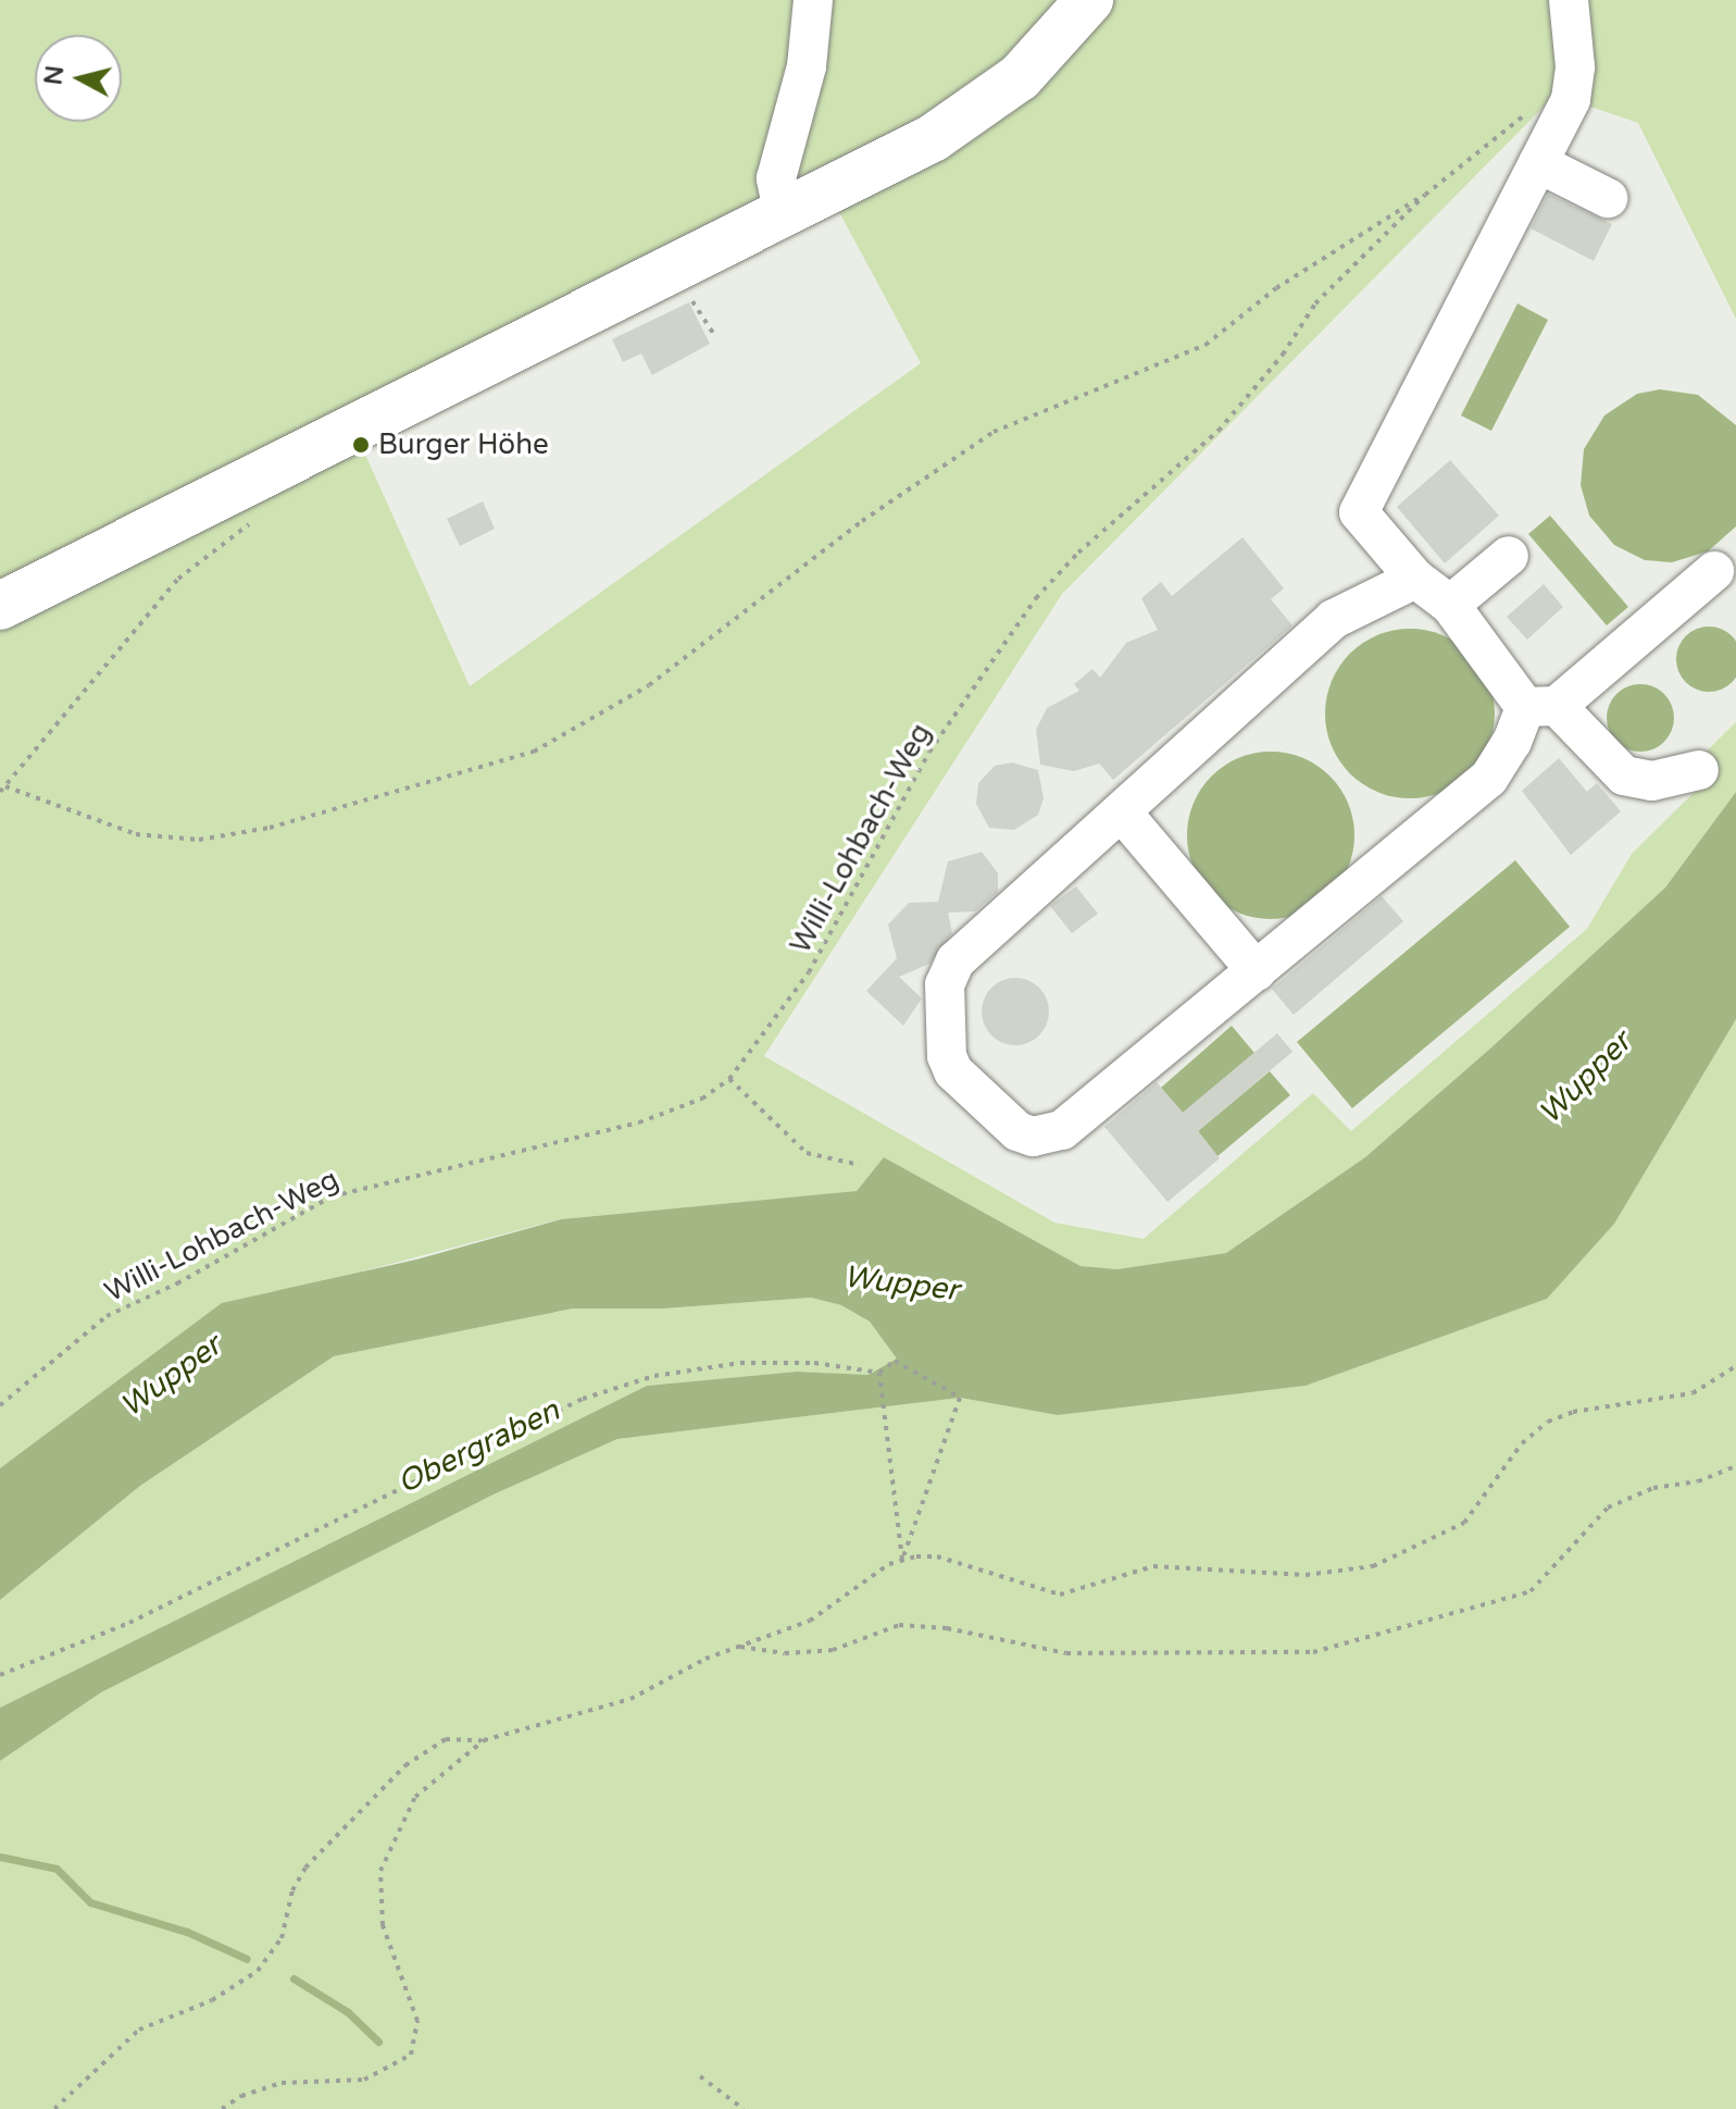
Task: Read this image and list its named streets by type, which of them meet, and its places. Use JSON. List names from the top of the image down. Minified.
{"streets":{"path":["Willi-Lohbach-Weg"]},"water":["Wupper","Obergraben"],"places":["Burger Höhe"],"north":"left"}
